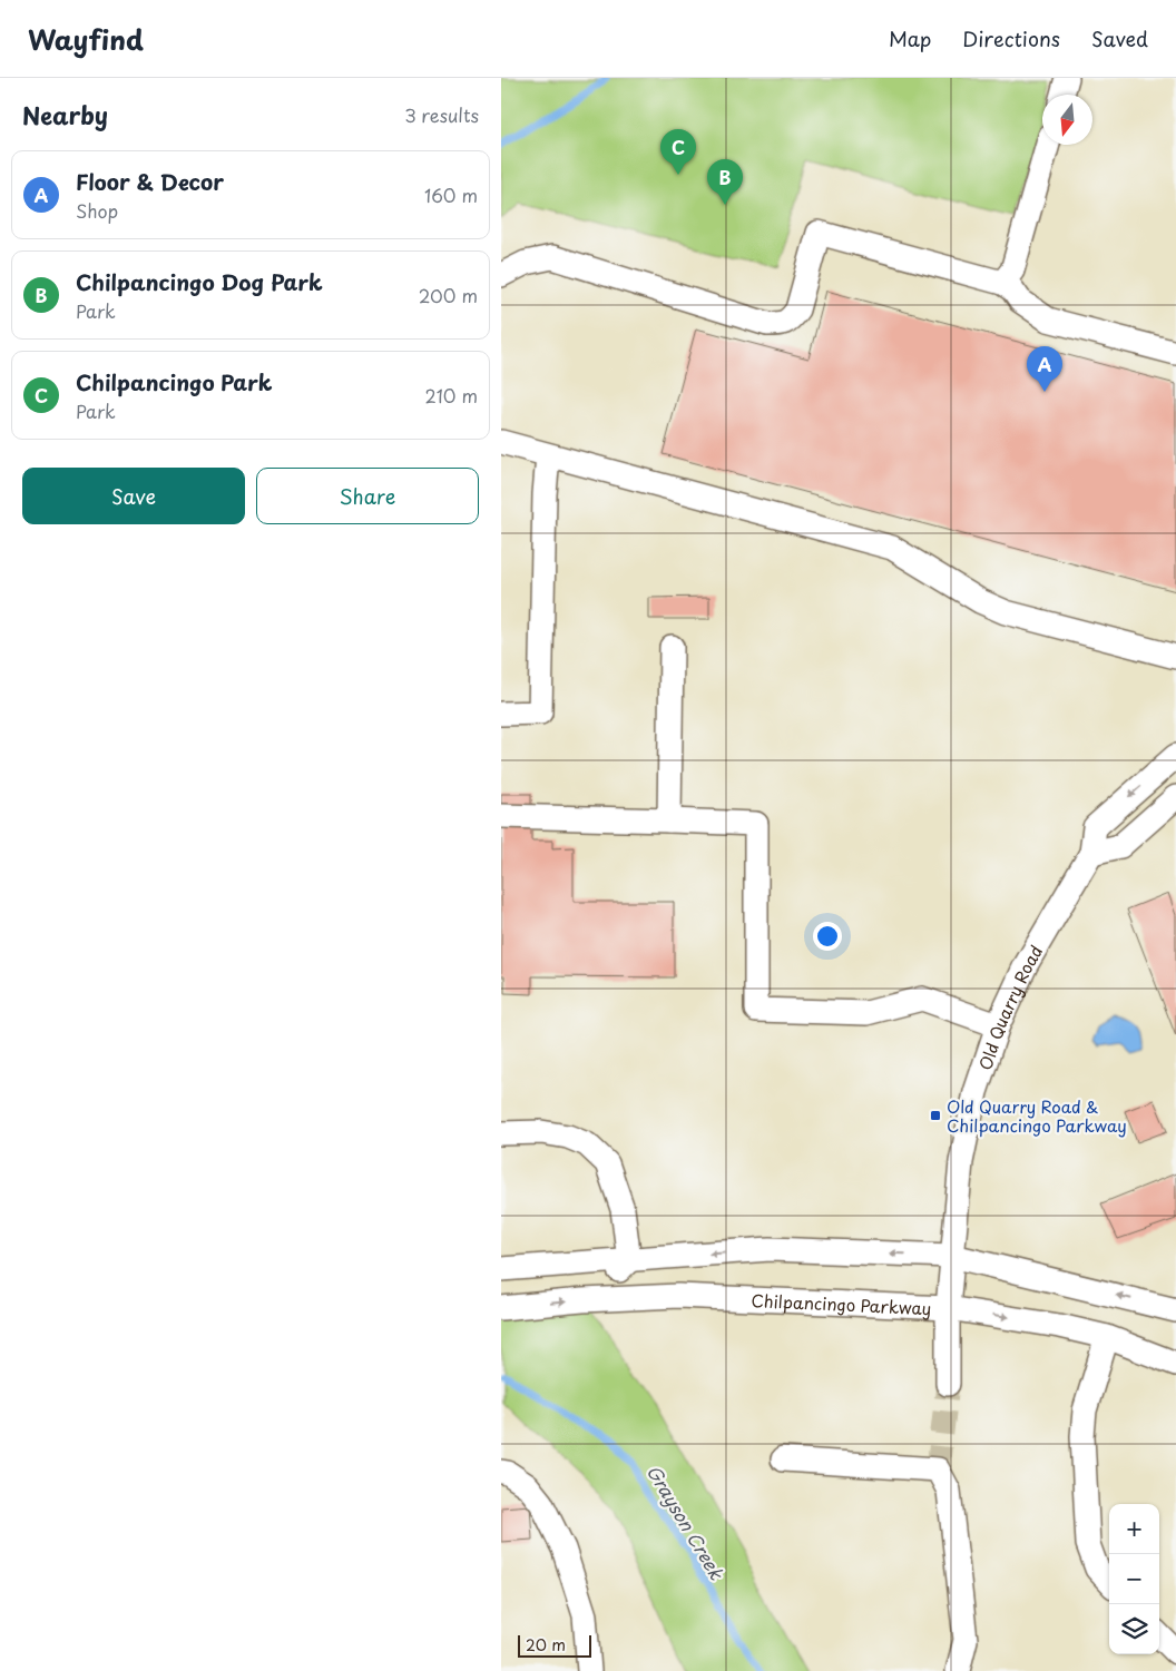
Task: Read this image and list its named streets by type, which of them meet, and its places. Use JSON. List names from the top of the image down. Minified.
{"streets":{"street":["Old Quarry Road","Chilpancingo Parkway"]},"crossings":[["Old Quarry Road","Chilpancingo Parkway"]],"water":["Grayson Creek"],"places":{"transit":["Old Quarry Road & Chilpancingo Parkway"]},"scale_bar":"20 m","north":"bottom","page":{"header":"Wayfind","nav":["Map","Directions","Saved"],"heading":["Nearby","3 results"],"pins":["C","B","A"],"list":[{"mark":"A","name":"Floor & Decor","note":"Shop","value":"160 m"},{"mark":"B","name":"Chilpancingo Dog Park","note":"Park","value":"200 m"},{"mark":"C","name":"Chilpancingo Park","note":"Park","value":"210 m"}],"buttons":["Save","Share"],"map_buttons":["+","−"],"scale":"20 m"}}
